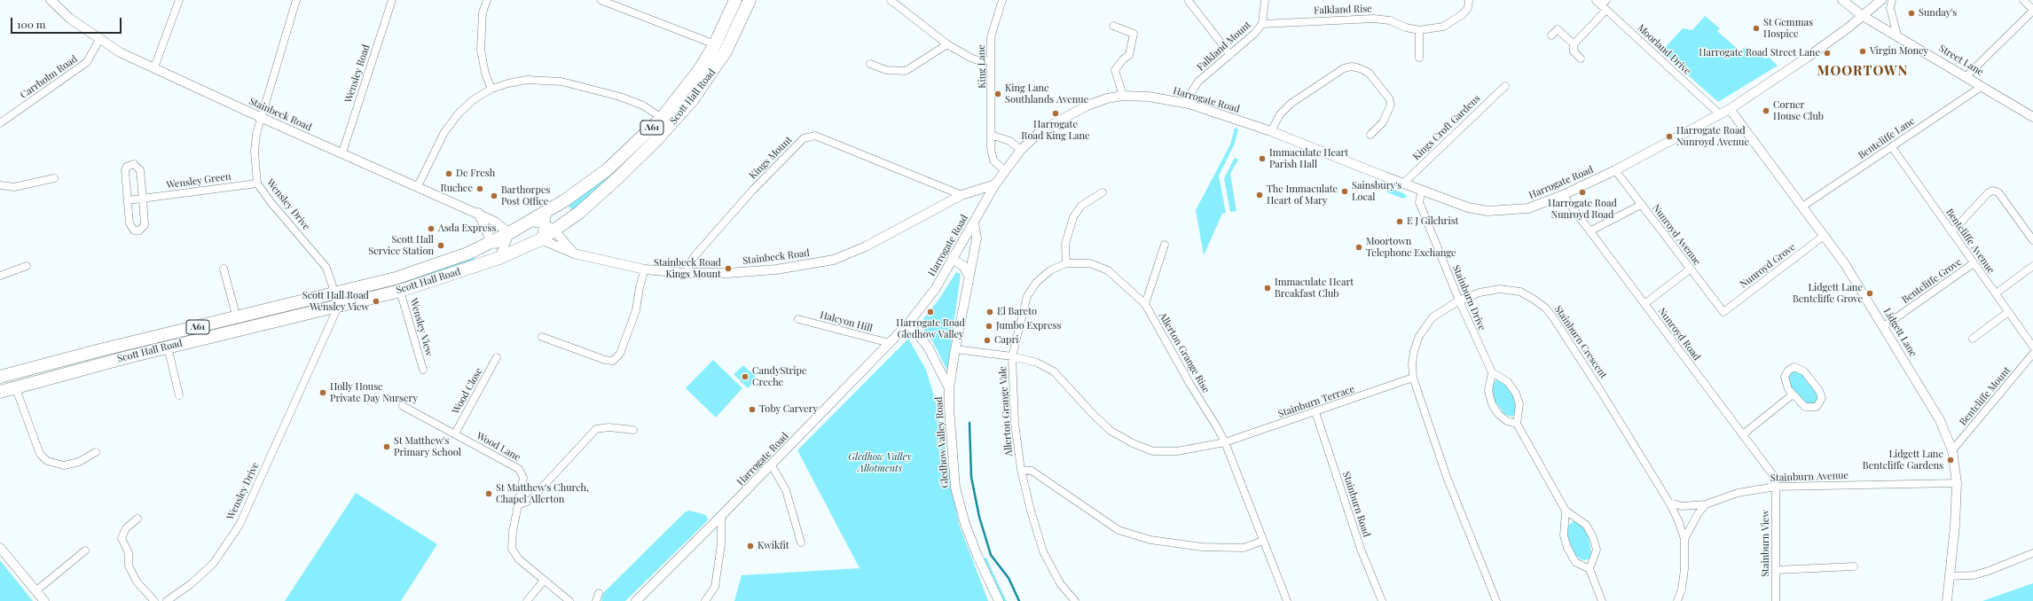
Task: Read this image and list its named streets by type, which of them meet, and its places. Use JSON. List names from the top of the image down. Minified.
{"streets":{"highway":["Scott Hall Road","A61"],"street":["Falkland Rise","Falkland Mount","Moorland Drive","Street Lane","King Lane","Wensley Road","Carrholm Road","Harrogate Road","Stainbeck Road","Kings Croft Gardens","Bentcliffe Lane","Kings Mount","Wensley Green","Wensley Drive","Nunroyd Avenue","Bentcliffe Avenue","Nunroyd Grove","Bentcliffe Grove","Stainburn Drive","Halcyon Hill","Wensley View","Lidgett Lane","Nunroyd Road","Stainburn Crescent","Allerton Grange Rise","Wood Close","Bentcliffe Mount","Stainburn Terrace","Allerton Grange Vale","Gledhow Valley Road","Wood Lane","Stainburn Avenue","Stainburn Road","Stainburn View"]},"crossings":[["Falkland Rise","Falkland Mount"],["Falkland Mount","Harrogate Road"],["Moorland Drive","Harrogate Road"],["Street Lane","Harrogate Road"],["Street Lane","Bentcliffe Lane"],["King Lane","Harrogate Road"],["Wensley Road","Stainbeck Road"],["Carrholm Road","Stainbeck Road"],["Scott Hall Road","Stainbeck Road"],["Scott Hall Road","Wensley Drive"],["Scott Hall Road","Wensley View"],["Harrogate Road","Stainbeck Road"],["Harrogate Road","Kings Croft Gardens"],["Harrogate Road","Nunroyd Avenue"],["Harrogate Road","Stainburn Drive"],["Harrogate Road","Halcyon Hill"],["Harrogate Road","Lidgett Lane"],["Harrogate Road","Nunroyd Road"],["Harrogate Road","Gledhow Valley Road"],["Stainbeck Road","Kings Mount"],["Stainbeck Road","Wensley Drive"],["Bentcliffe Lane","Bentcliffe Avenue"],["Bentcliffe Lane","Lidgett Lane"],["Wensley Green","Wensley Drive"],["Nunroyd Avenue","Nunroyd Grove"],["Bentcliffe Avenue","Bentcliffe Grove"],["Nunroyd Grove","Lidgett Lane"],["Bentcliffe Grove","Lidgett Lane"],["Stainburn Drive","Stainburn Crescent"],["Lidgett Lane","Bentcliffe Mount"],["Lidgett Lane","Stainburn Avenue"],["Nunroyd Road","Stainburn Avenue"],["Nunroyd Road","Stainburn View"],["Stainburn Crescent","Stainburn Terrace"],["Stainburn Crescent","Stainburn Avenue"],["Allerton Grange Rise","Stainburn Terrace"],["Allerton Grange Rise","Allerton Grange Vale"],["Wood Close","Wood Lane"],["Stainburn Terrace","Allerton Grange Vale"],["Stainburn Terrace","Gledhow Valley Road"],["Stainburn Terrace","Stainburn Road"],["Stainburn Avenue","Stainburn View"]],"districts":["MOORTOWN"],"parks":["Gledhow Valley Allotments"],"places":["Sunday's","St Gemmas Hospice","Virgin Money","Harrogate Road Street Lane","King Lane Southlands Avenue","Corner House Club","Harrogate Road King Lane","Harrogate Road Nunroyd Avenue","Immaculate Heart Parish Hall","De Fresh","Ruchee","Sainsbury's Local","Harrogate Road Nunroyd Road","The Immaculate Heart of Mary","Barthorpes Post Office","E J Gilchrist","Asda Express","Scott Hall Service Station","Moortown Telephone Exchange","Stainbeck Road Kings Mount","Immaculate Heart Breakfast Club","Lidgett Lane Bentcliffe Grove","Scott Hall Road Wensley View","Harrogate Road Gledhow Valley","El Bareto","Jumbo Express","Capri","CandyStripe Creche","Holly House Private Day Nursery","Toby Carvery","St Matthew's Primary School","Lidgett Lane Bentcliffe Gardens","St Matthew's Church, Chapel Allerton","Kwikfit"],"scale_bar":"100 m"}
